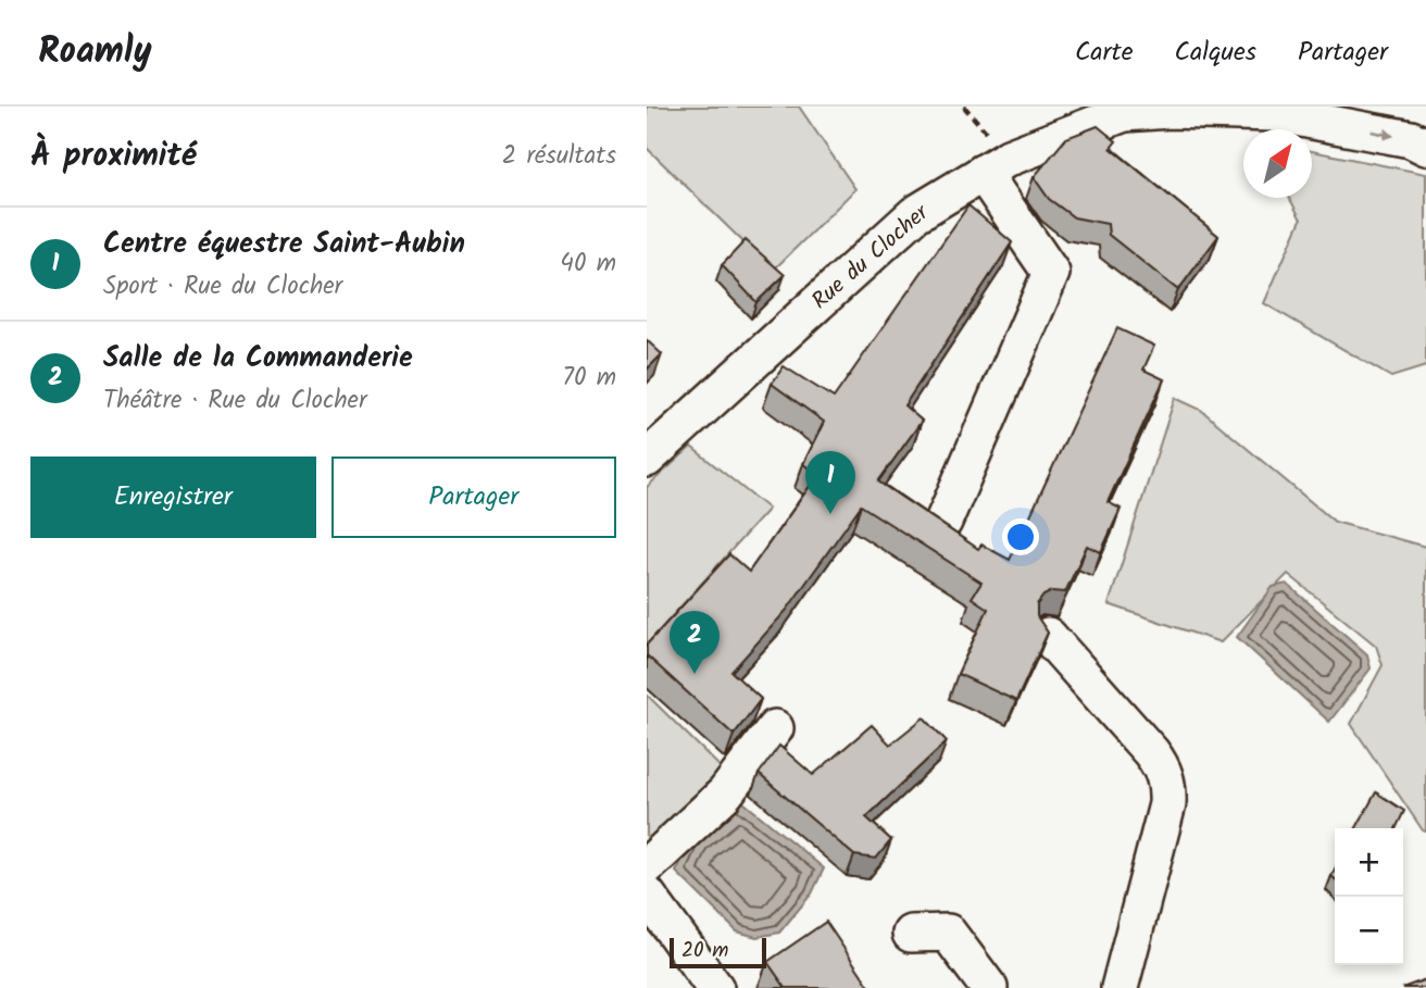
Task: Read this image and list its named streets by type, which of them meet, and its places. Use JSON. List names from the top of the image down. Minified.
{"streets":{"street":["Rue du Clocher"]},"scale_bar":"20 m","north":"top right","page":{"header":"Roamly","nav":["Carte","Calques","Partager"],"heading":["À proximité","2 résultats"],"list":[{"mark":"1","name":"Centre équestre Saint-Aubin","note":"Sport · Rue du Clocher","value":"40 m"},{"mark":"2","name":"Salle de la Commanderie","note":"Théâtre · Rue du Clocher","value":"70 m"}],"buttons":["Enregistrer","Partager"],"pins":["1","2"],"map_buttons":["+","−"],"scale":"20 m"}}
